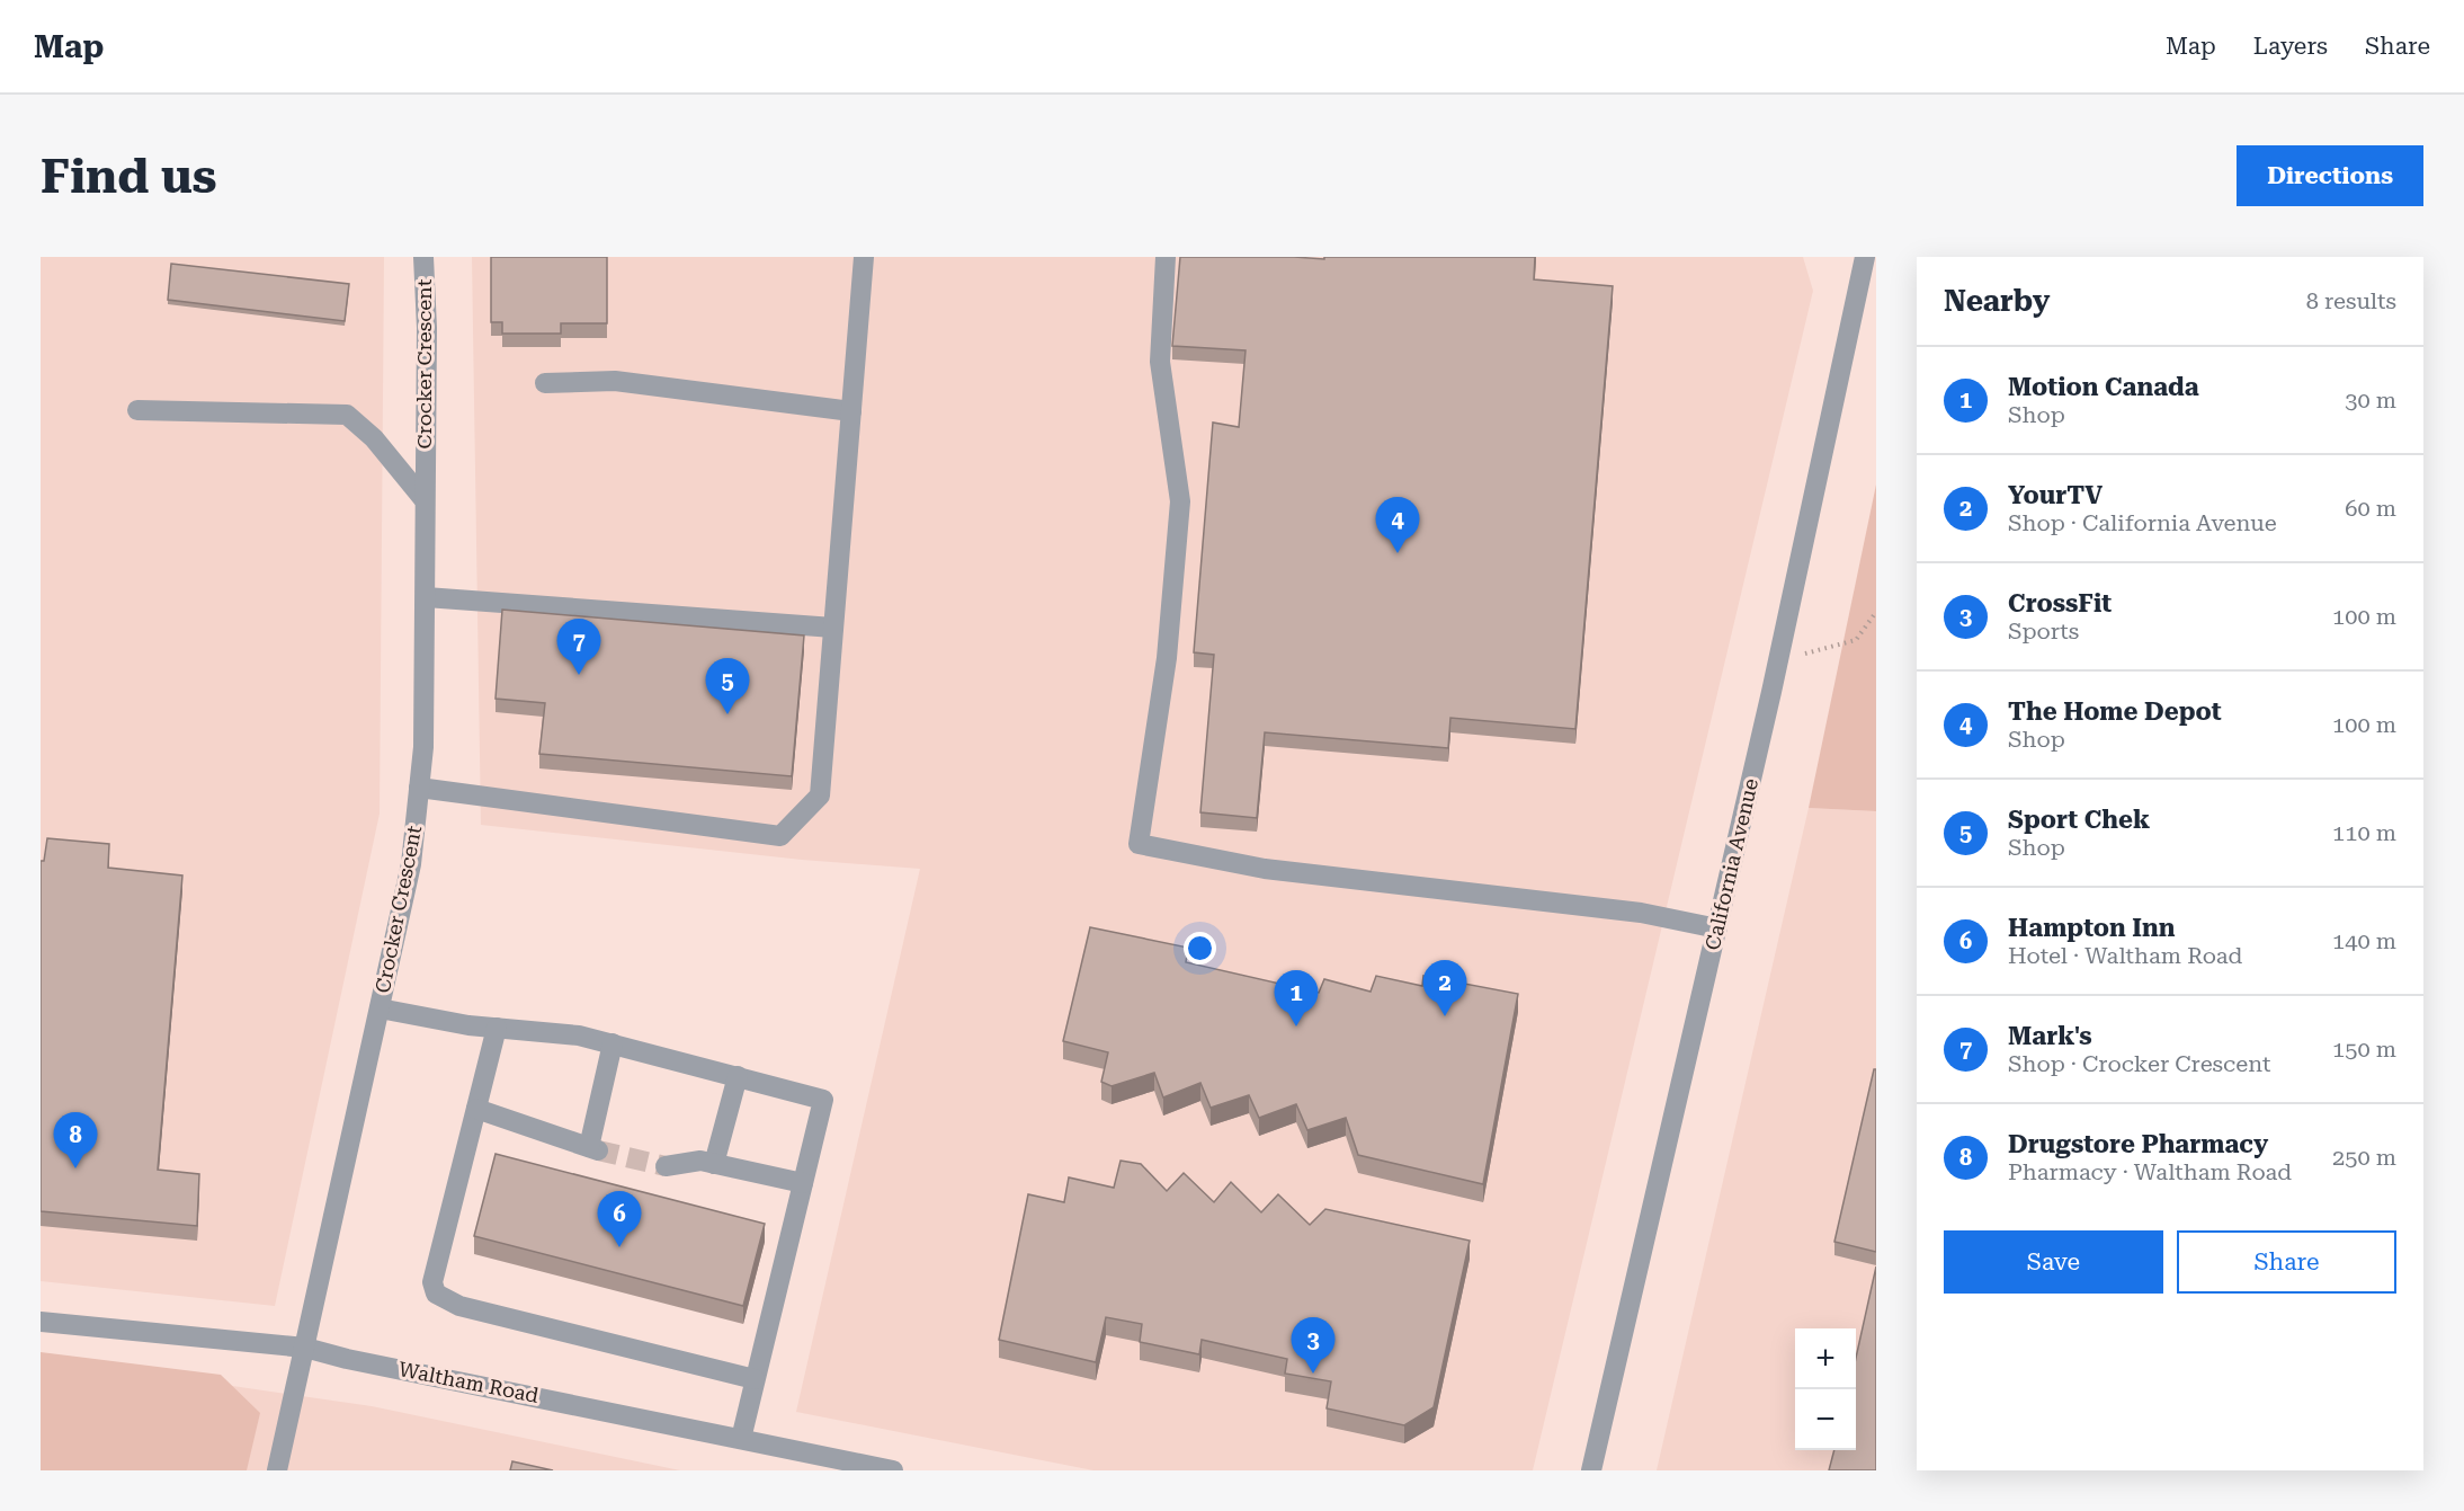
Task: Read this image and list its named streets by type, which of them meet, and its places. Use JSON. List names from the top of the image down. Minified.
{"streets":{"street":["Crocker Crescent","California Avenue","Waltham Road"]},"crossings":[["Crocker Crescent","Waltham Road"]],"page":{"header":"Map","nav":["Map","Layers","Share"],"buttons":["Directions",["Save","Share"]],"title":"Find us","heading":["Nearby","8 results"],"list":[{"mark":"1","name":"Motion Canada","note":"Shop","value":"30 m"},{"mark":"2","name":"YourTV","note":"Shop · California Avenue","value":"60 m"},{"mark":"3","name":"CrossFit","note":"Sports","value":"100 m"},{"mark":"4","name":"The Home Depot","note":"Shop","value":"100 m"},{"mark":"5","name":"Sport Chek","note":"Shop","value":"110 m"},{"mark":"6","name":"Hampton Inn","note":"Hotel · Waltham Road","value":"140 m"},{"mark":"7","name":"Mark's","note":"Shop · Crocker Crescent","value":"150 m"},{"mark":"8","name":"Drugstore Pharmacy","note":"Pharmacy · Waltham Road","value":"250 m"}],"pins":["4","7","5","2","1","8","6","3"],"map_buttons":["+","−"]}}
